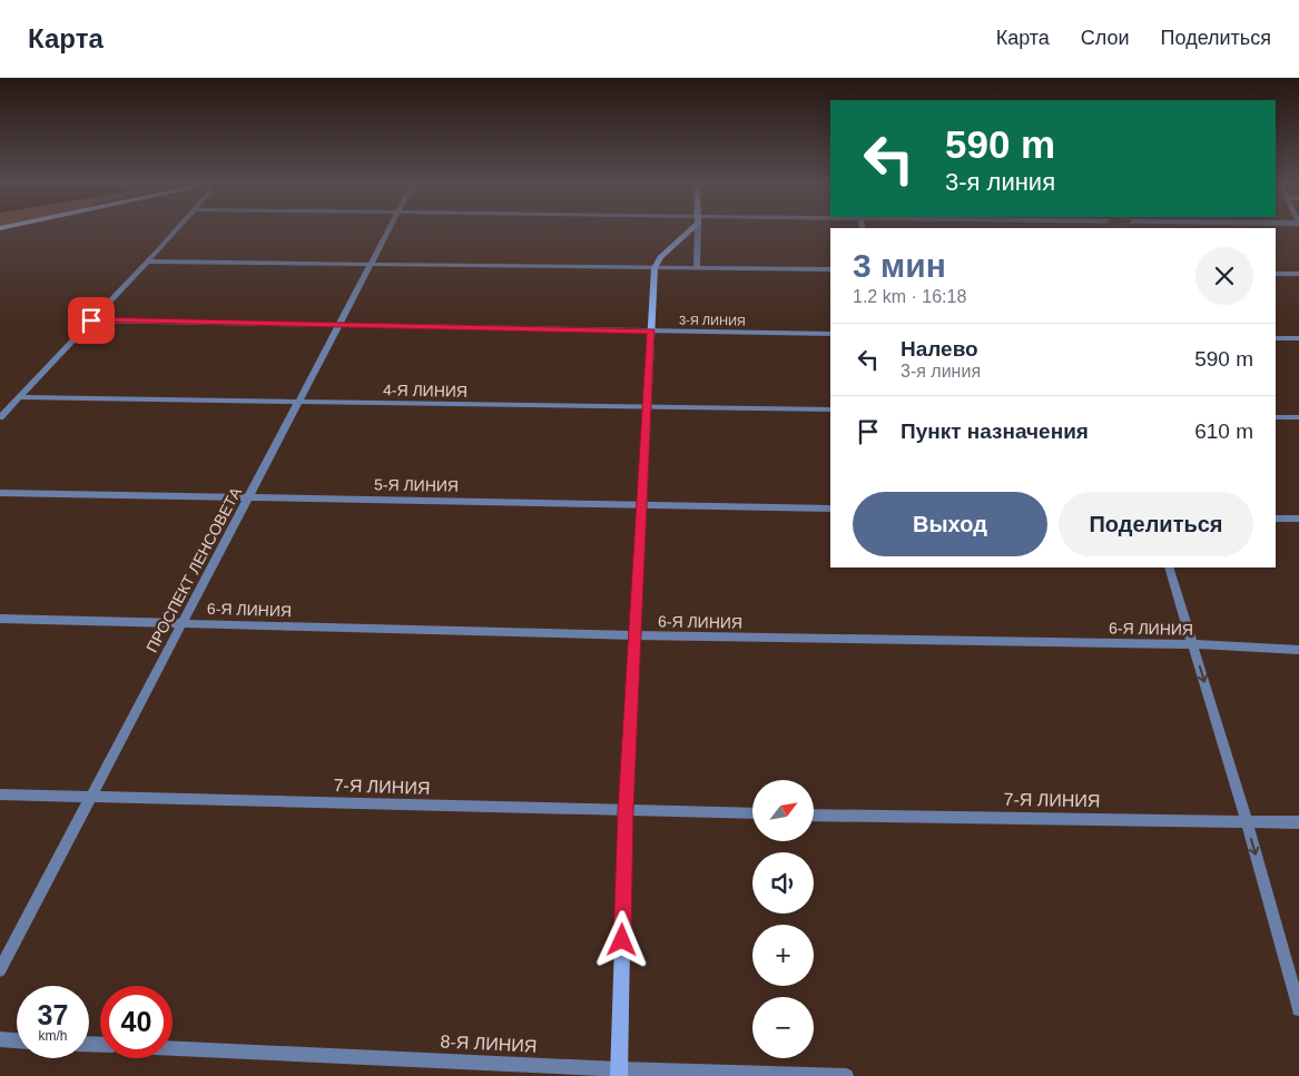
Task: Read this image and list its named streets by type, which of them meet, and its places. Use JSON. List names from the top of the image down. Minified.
{"streets":{"street":["3-Я ЛИНИЯ","4-Я ЛИНИЯ","5-Я ЛИНИЯ","ПРОСПЕКТ ЛЕНСОВЕТА","6-Я ЛИНИЯ","7-Я ЛИНИЯ","8-Я ЛИНИЯ"]},"crossings":[["3-Я ЛИНИЯ","ПРОСПЕКТ ЛЕНСОВЕТА"],["4-Я ЛИНИЯ","ПРОСПЕКТ ЛЕНСОВЕТА"],["5-Я ЛИНИЯ","ПРОСПЕКТ ЛЕНСОВЕТА"],["ПРОСПЕКТ ЛЕНСОВЕТА","6-Я ЛИНИЯ"],["ПРОСПЕКТ ЛЕНСОВЕТА","7-Я ЛИНИЯ"]],"north":"top right","page":{"header":"Карта","nav":["Карта","Слои","Поделиться"],"turn":["590 m","3-я линия"],"heading":["3 мин","1.2 km · 16:18"],"list":[{"name":"Налево","note":"3-я линия","value":"590 m"},{"name":"Пункт назначения","value":"610 m"}],"buttons":["Выход","Поделиться"],"map_buttons":["+","−"],"speed":"37 km/h","limit":"40"}}
